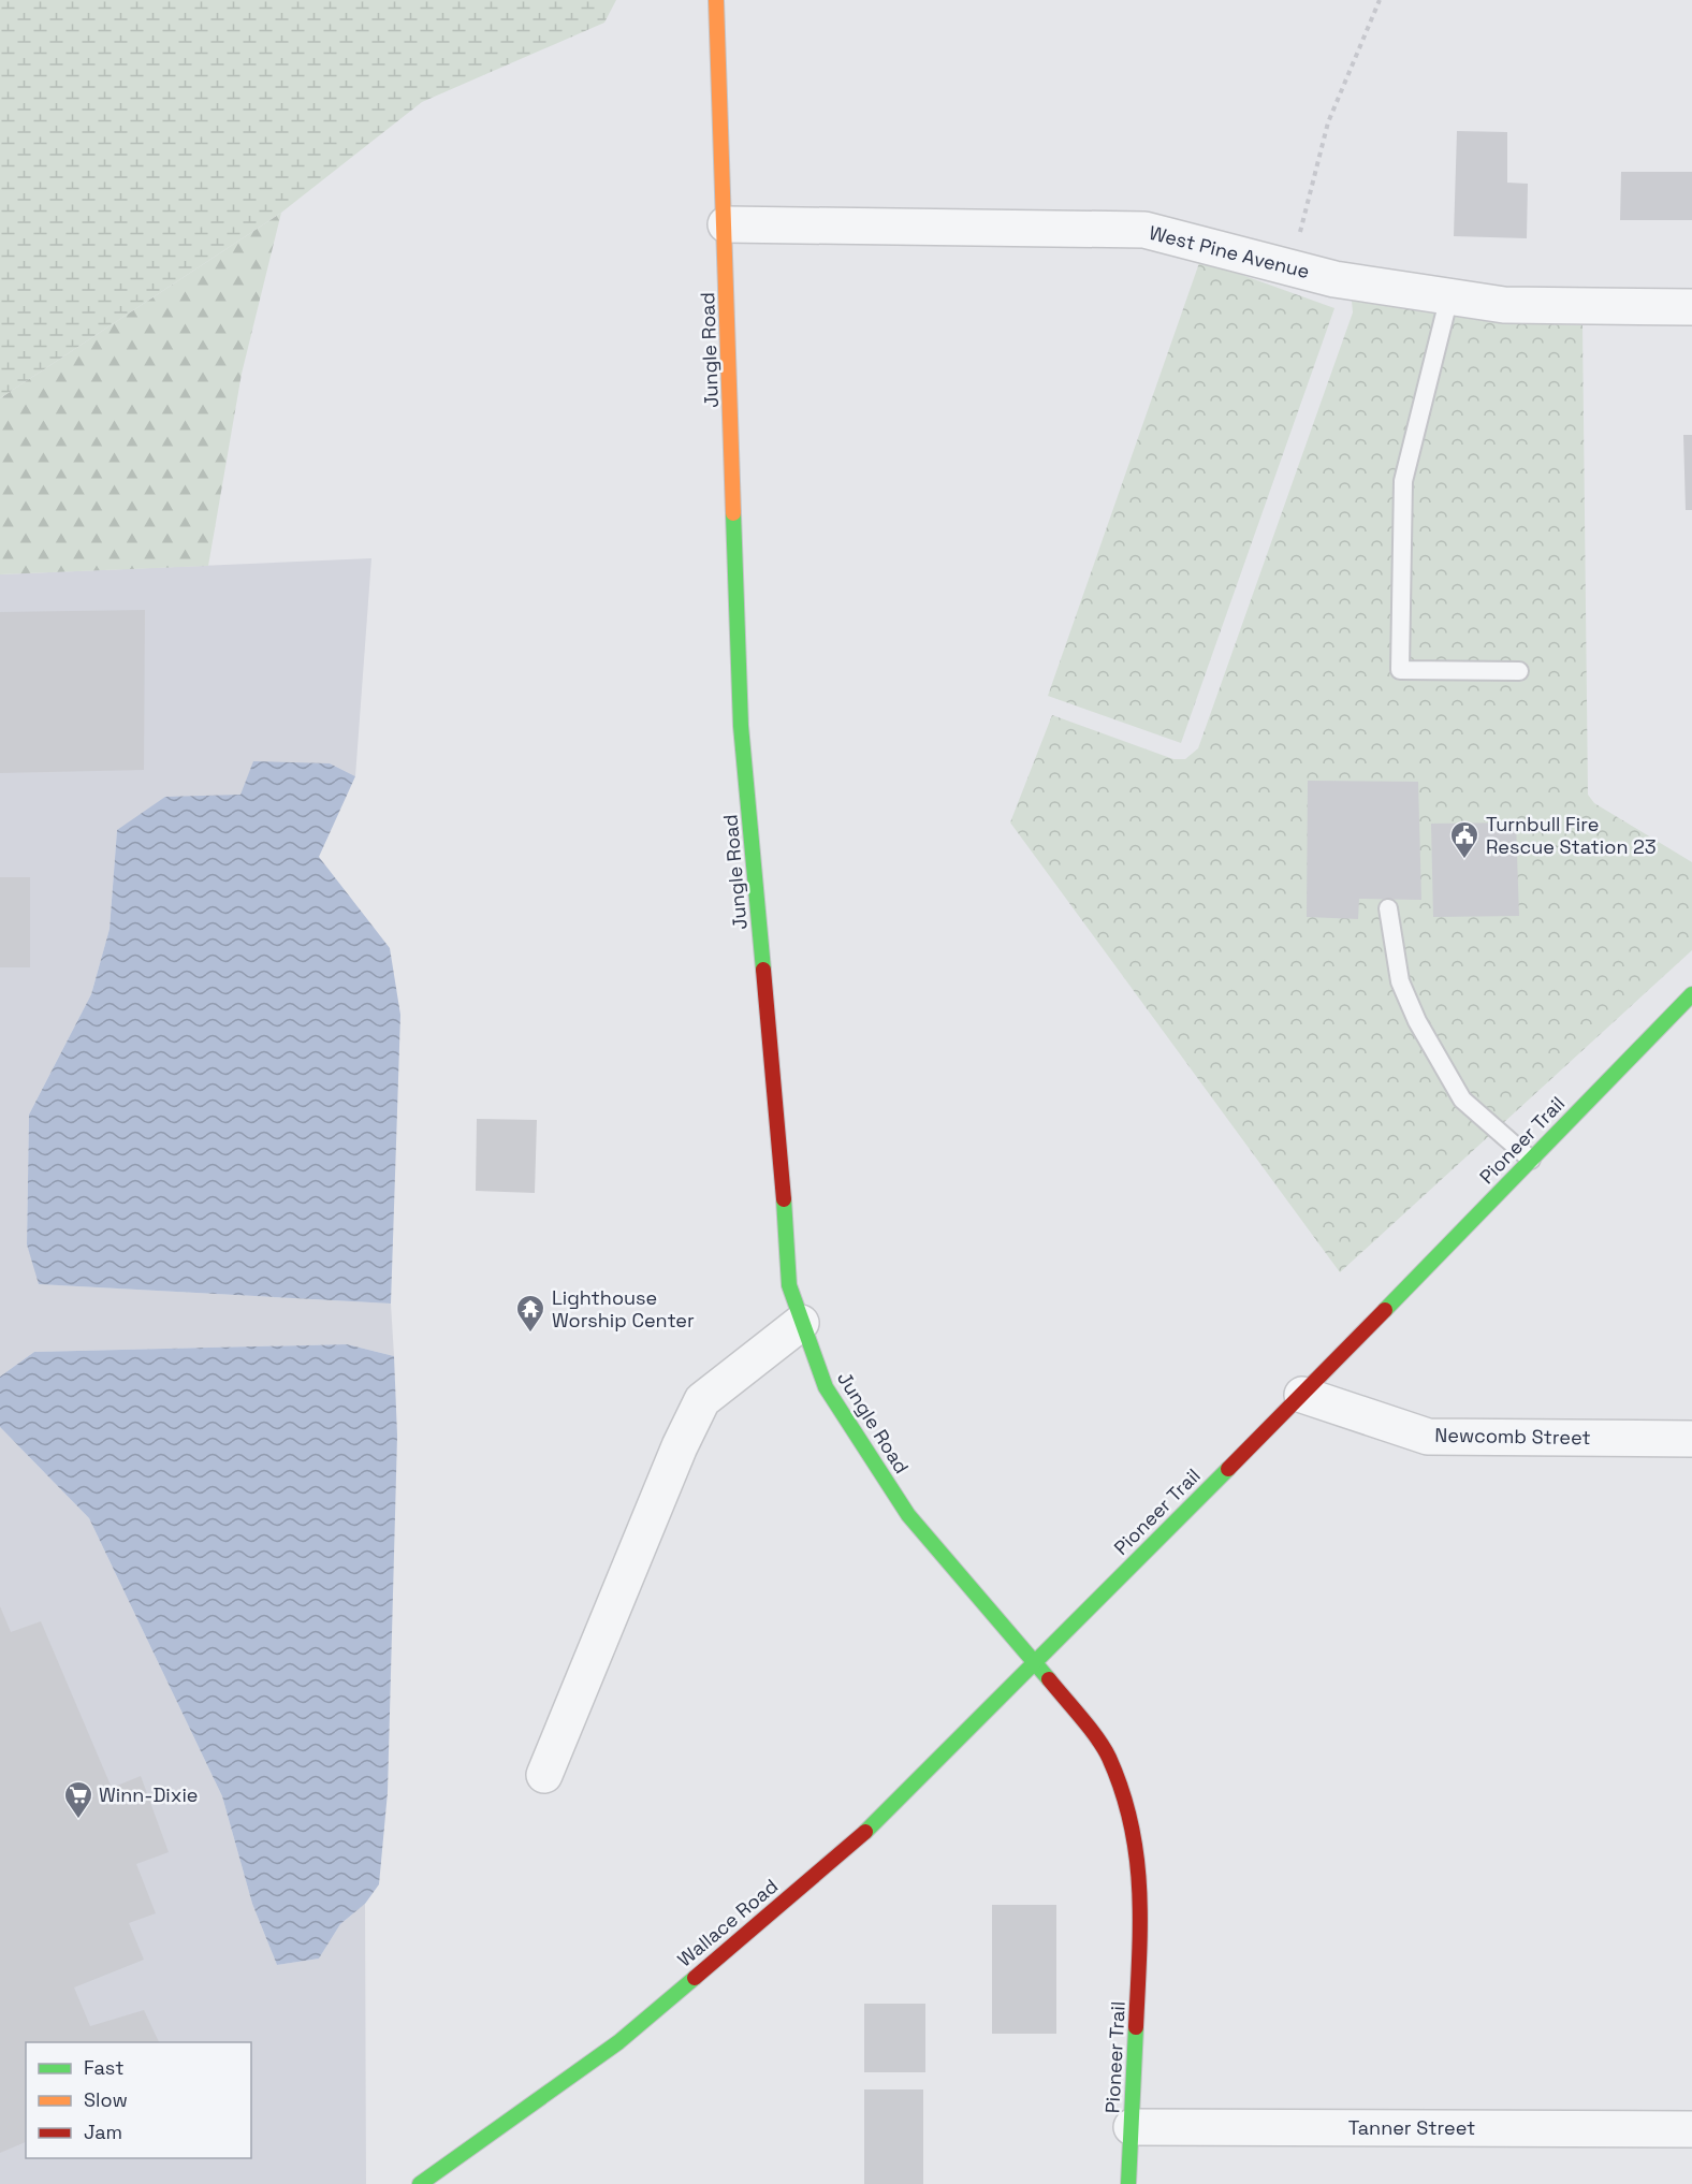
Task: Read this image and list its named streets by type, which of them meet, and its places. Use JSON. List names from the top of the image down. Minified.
{"streets":{"street":["West Pine Avenue","Jungle Road","Pioneer Trail","Newcomb Street","Wallace Road","Tanner Street"]},"crossings":[["West Pine Avenue","Jungle Road"],["Jungle Road","Pioneer Trail"],["Jungle Road","Wallace Road"],["Pioneer Trail","Newcomb Street"],["Pioneer Trail","Wallace Road"],["Pioneer Trail","Tanner Street"]],"places":{"public building":["Turnbull Fire Rescue Station 23"],"temple":["Lighthouse Worship Center"],"supermarket":["Winn-Dixie"]},"legend":["Fast","Slow","Jam"]}
